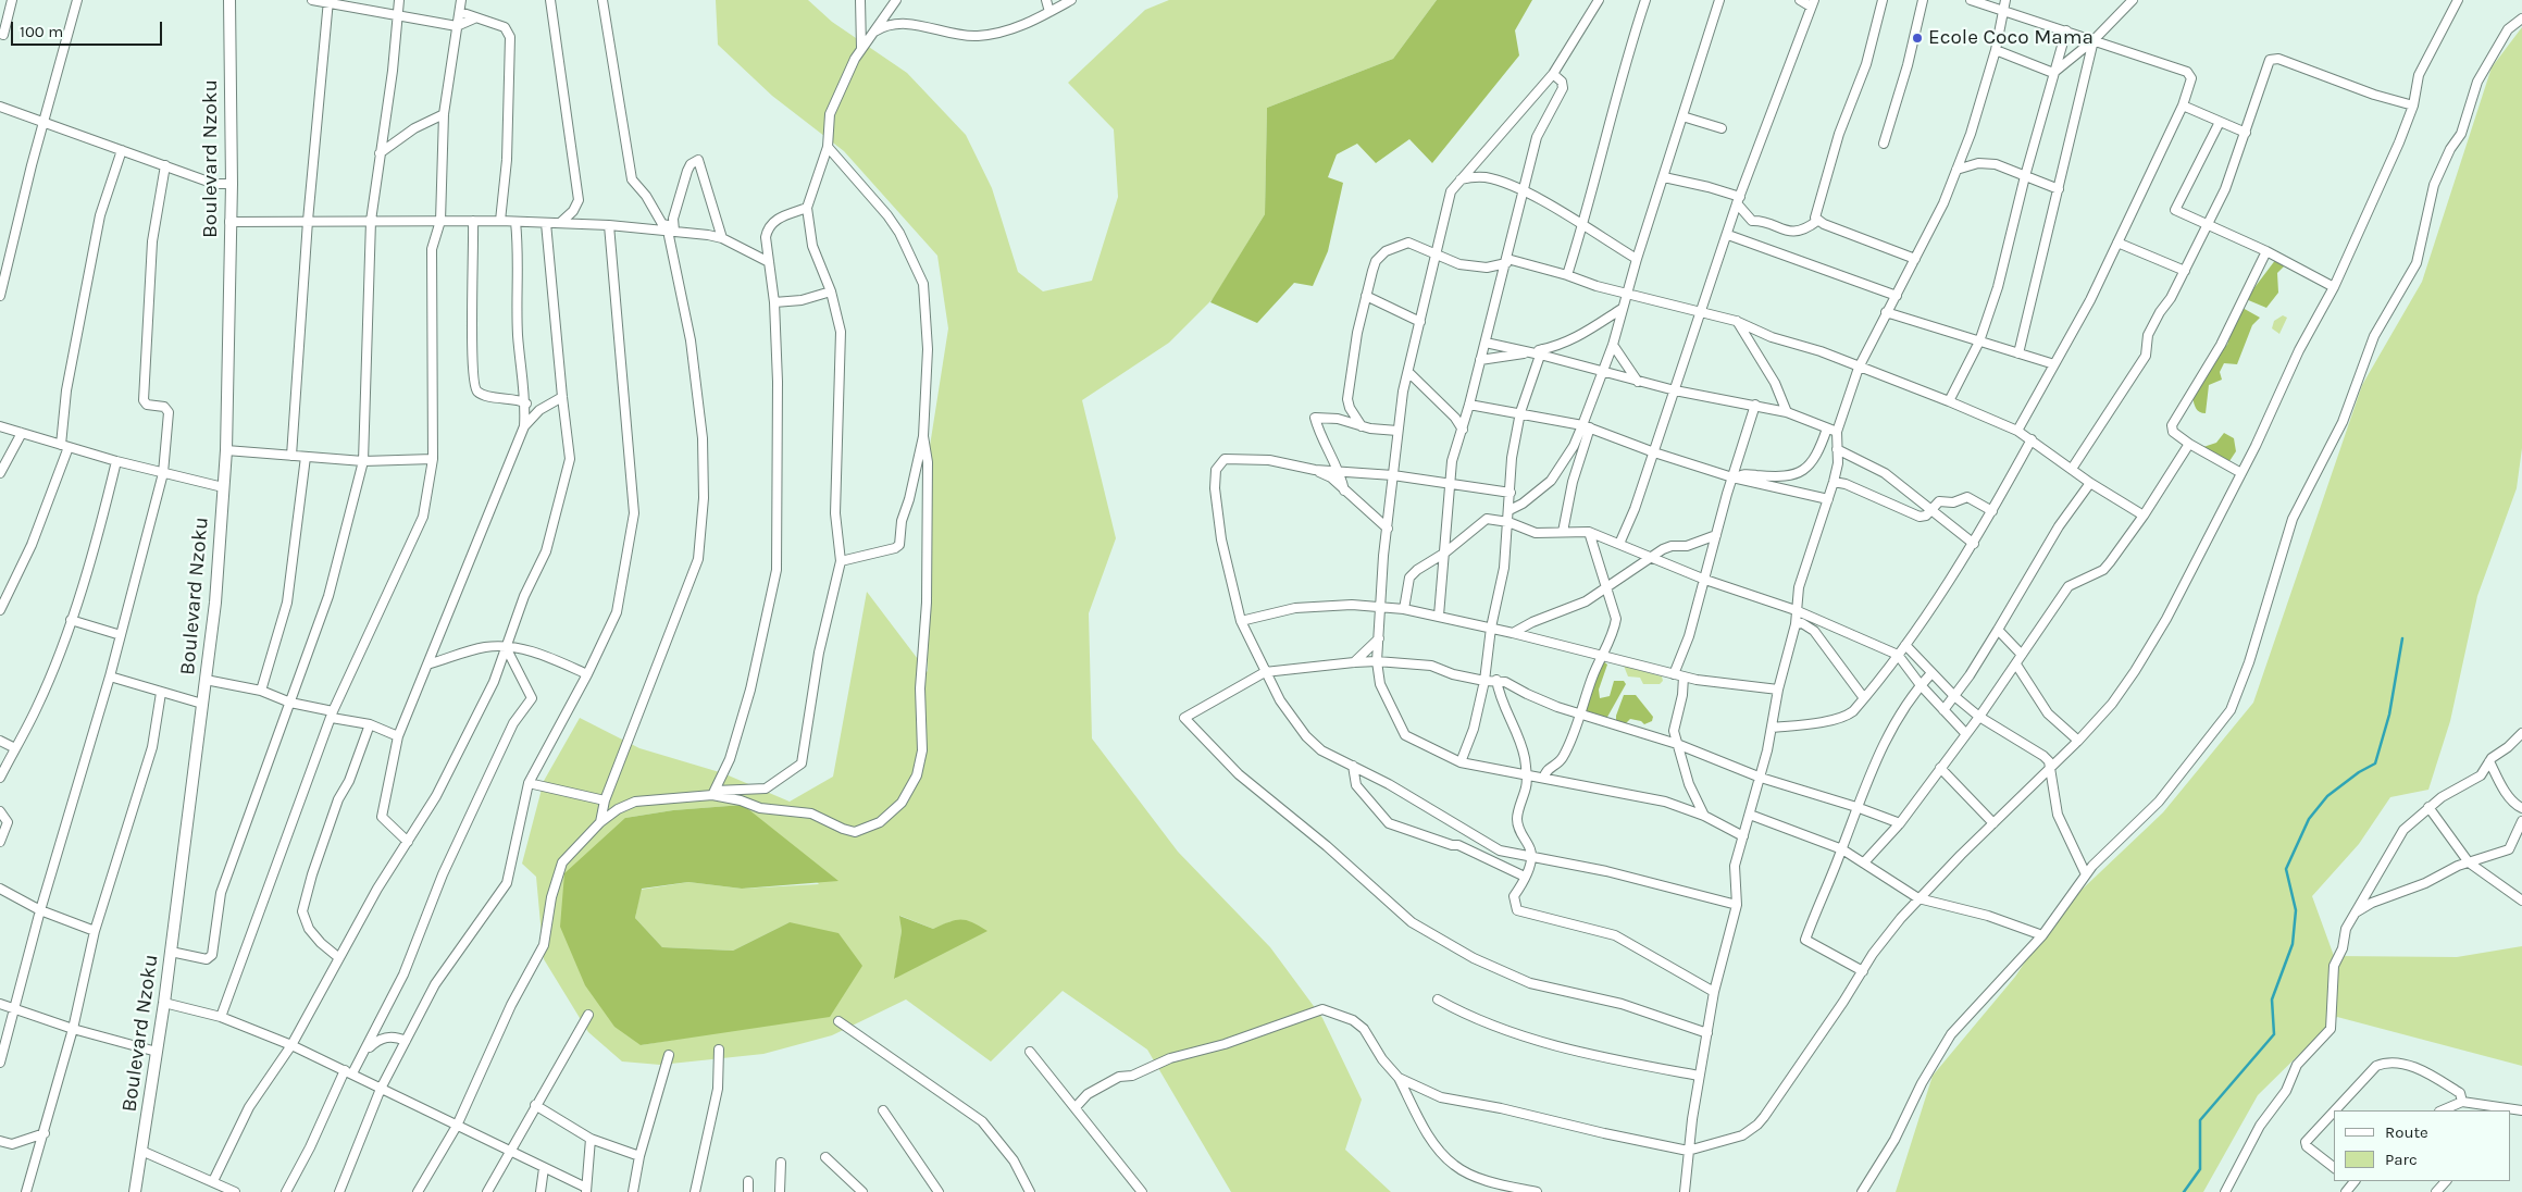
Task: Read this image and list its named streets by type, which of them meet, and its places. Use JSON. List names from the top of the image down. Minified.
{"streets":{"street":["Boulevard Nzoku"]},"places":["Ecole Coco Mama"],"legend":["Route","Parc"],"scale_bar":"100 m"}
